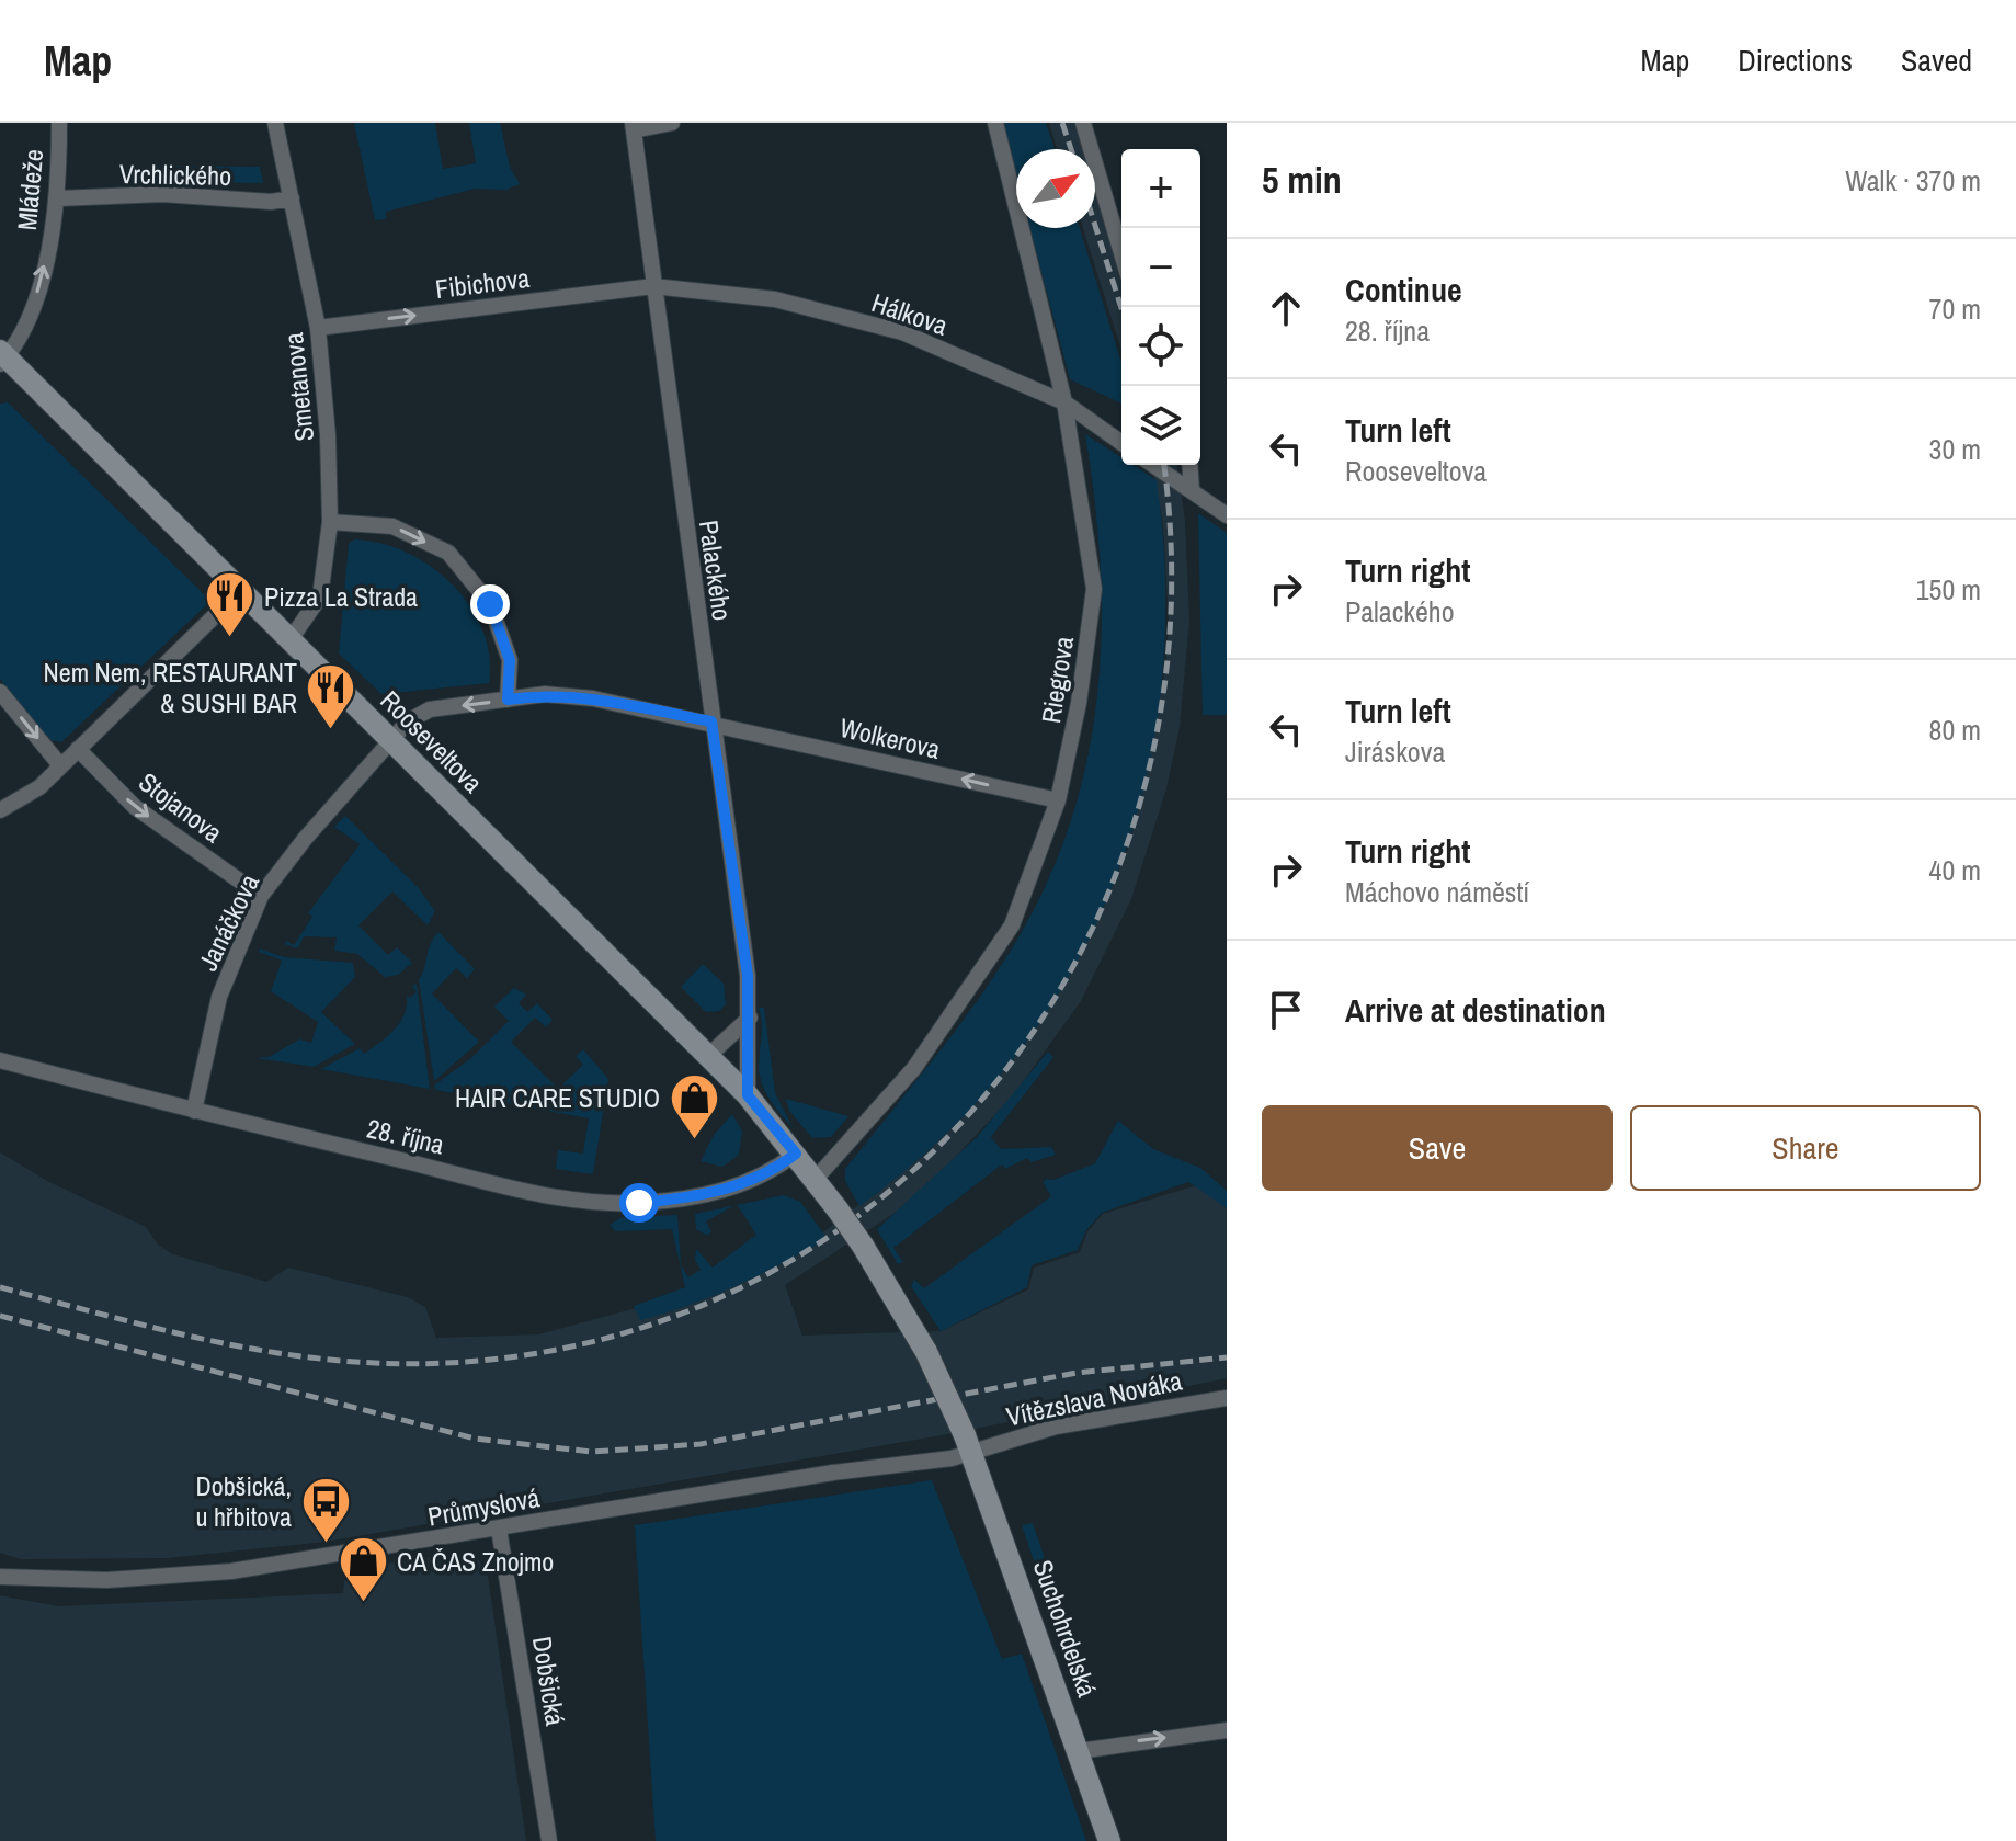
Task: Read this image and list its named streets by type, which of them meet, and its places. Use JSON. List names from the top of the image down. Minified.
{"streets":{"main road":["Rooseveltova","Suchohrdelská"],"street":["Vrchlického","Mládeže","Fibichova","Hálkova","Smetanova","Palackého","Riegrova","Wolkerova","Stojanova","Janáčkova","28. října","Vítězslava Nováka","Průmyslová","Dobšická"]},"crossings":[["Vrchlického","Mládeže"],["Vrchlického","Smetanova"],["Mládeže","Rooseveltova"],["Fibichova","Hálkova"],["Fibichova","Smetanova"],["Fibichova","Palackého"],["Hálkova","Palackého"],["Hálkova","Riegrova"],["Smetanova","Rooseveltova"],["Palackého","Wolkerova"],["Palackého","Rooseveltova"],["Riegrova","Wolkerova"],["Riegrova","Rooseveltova"],["Wolkerova","Janáčkova"],["Rooseveltova","Janáčkova"],["Rooseveltova","28. října"],["Rooseveltova","Suchohrdelská"],["Stojanova","Janáčkova"],["Janáčkova","28. října"],["Vítězslava Nováka","Průmyslová"],["Vítězslava Nováka","Suchohrdelská"],["Průmyslová","Suchohrdelská"],["Průmyslová","Dobšická"]],"one_way":["Mládeže","Fibichova","Wolkerova","Stojanova"],"places":{"restaurant":["Pizza La Strada","Nem Nem, RESTAURANT & SUSHI BAR"],"shop":["HAIR CARE STUDIO","CA ČAS Znojmo"],"bus stop":["Dobšická, u hřbitova"]},"north":"top right","page":{"header":"Map","nav":["Map","Directions","Saved"],"heading":["5 min","Walk · 370 m"],"map_buttons":["+","−"],"list":[["Continue","28. října","70 m"],["Turn left","Rooseveltova","30 m"],["Turn right","Palackého","150 m"],["Turn left","Jiráskova","80 m"],["Turn right","Máchovo náměstí","40 m"],"Arrive at destination"],"buttons":["Save","Share"]}}
